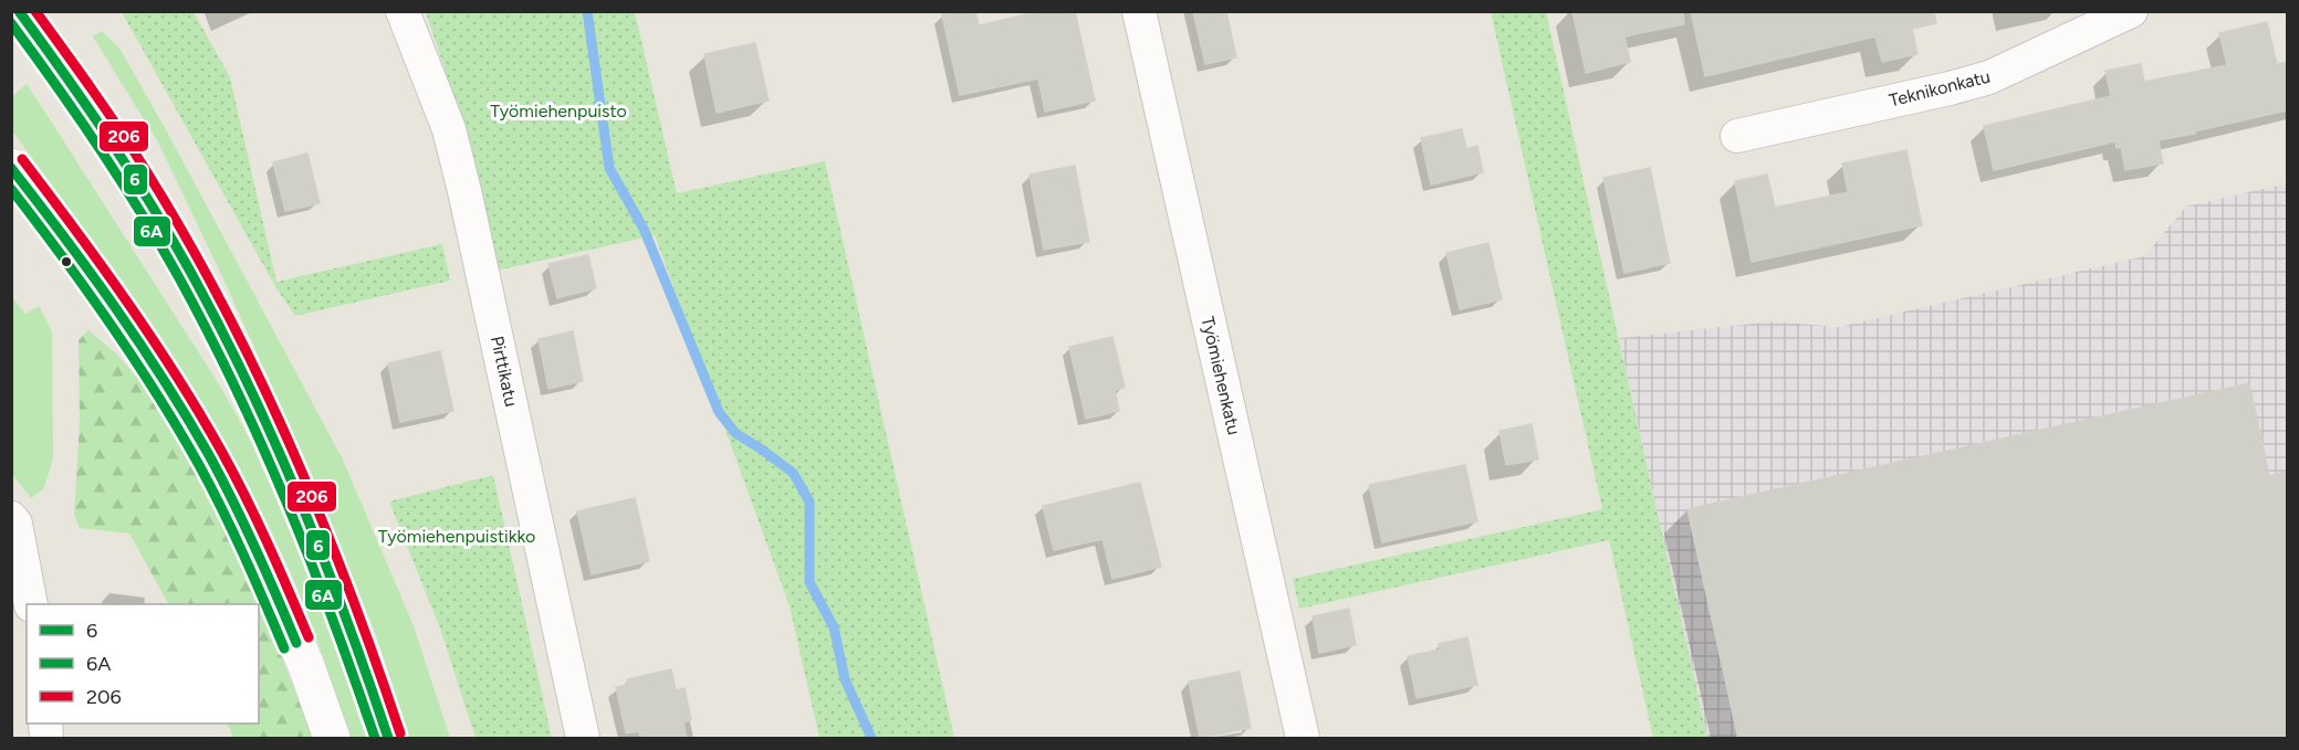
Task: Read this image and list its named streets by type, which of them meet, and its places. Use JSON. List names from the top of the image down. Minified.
{"streets":{"street":["Teknikonkatu","Pirttikatu","Työmiehenkatu"]},"parks":["Työmiehenpuisto","Työmiehenpuistikko"],"lines":["transit line 6","transit line 206","transit line 6A"],"legend":["6","6A","206"]}
